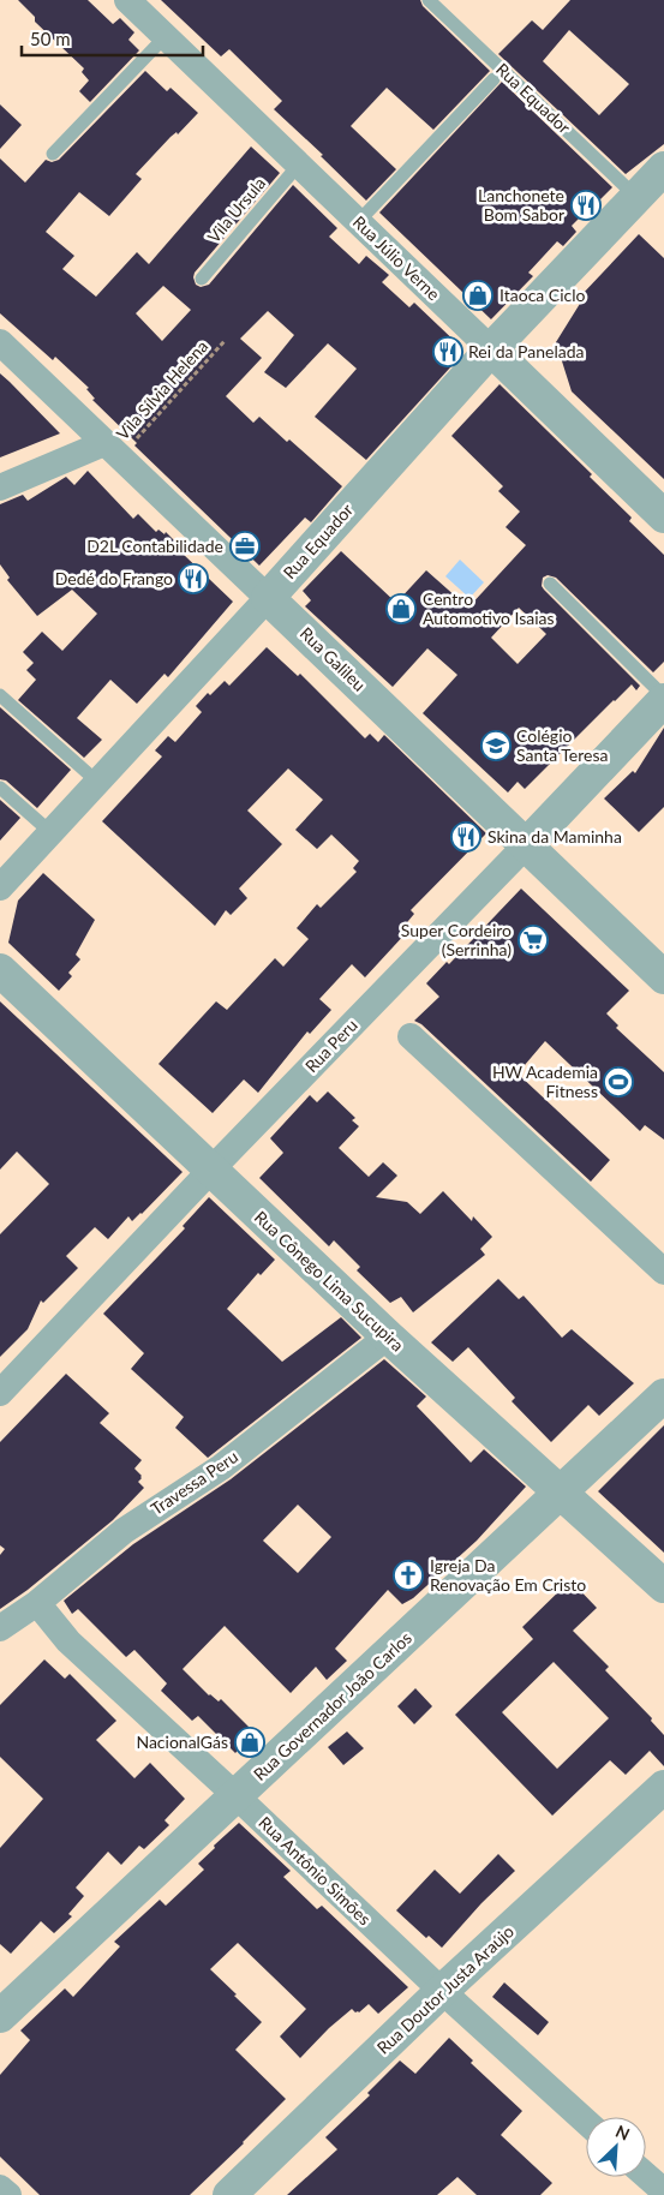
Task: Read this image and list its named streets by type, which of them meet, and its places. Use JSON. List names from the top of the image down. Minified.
{"streets":{"street":["Rua Equador","Rua Júlio Verne","Rua Galileu","Rua Peru","Rua Cônego Lima Sucupira","Travessa Peru","Rua Governador João Carlos","Rua Antônio Simões","Rua Doutor Justa Araújo"],"lane":["Vila Ursula"],"path":["Vila Sílvia Helena"]},"crossings":[["Rua Equador","Rua Júlio Verne"],["Rua Equador","Rua Galileu"],["Vila Ursula","Rua Júlio Verne"],["Vila Sílvia Helena","Rua Galileu"],["Rua Galileu","Rua Peru"],["Rua Peru","Rua Cônego Lima Sucupira"],["Rua Cônego Lima Sucupira","Travessa Peru"],["Rua Cônego Lima Sucupira","Rua Governador João Carlos"],["Travessa Peru","Rua Antônio Simões"],["Rua Governador João Carlos","Rua Antônio Simões"],["Rua Antônio Simões","Rua Doutor Justa Araújo"]],"places":{"restaurant":["Lanchonete Bom Sabor","Rei da Panelada","Dedé do Frango","Skina da Maminha"],"shop":["Itaoca Ciclo","Centro Automotivo Isaias","NacionalGás"],"office":["D2L Contabilidade"],"school or university":["Colégio Santa Teresa"],"supermarket":["Super Cordeiro (Serrinha)"],"sports":["HW Academia Fitness"],"church":["Igreja Da Renovação Em Cristo"]},"scale_bar":"50 m","north":"top right"}
